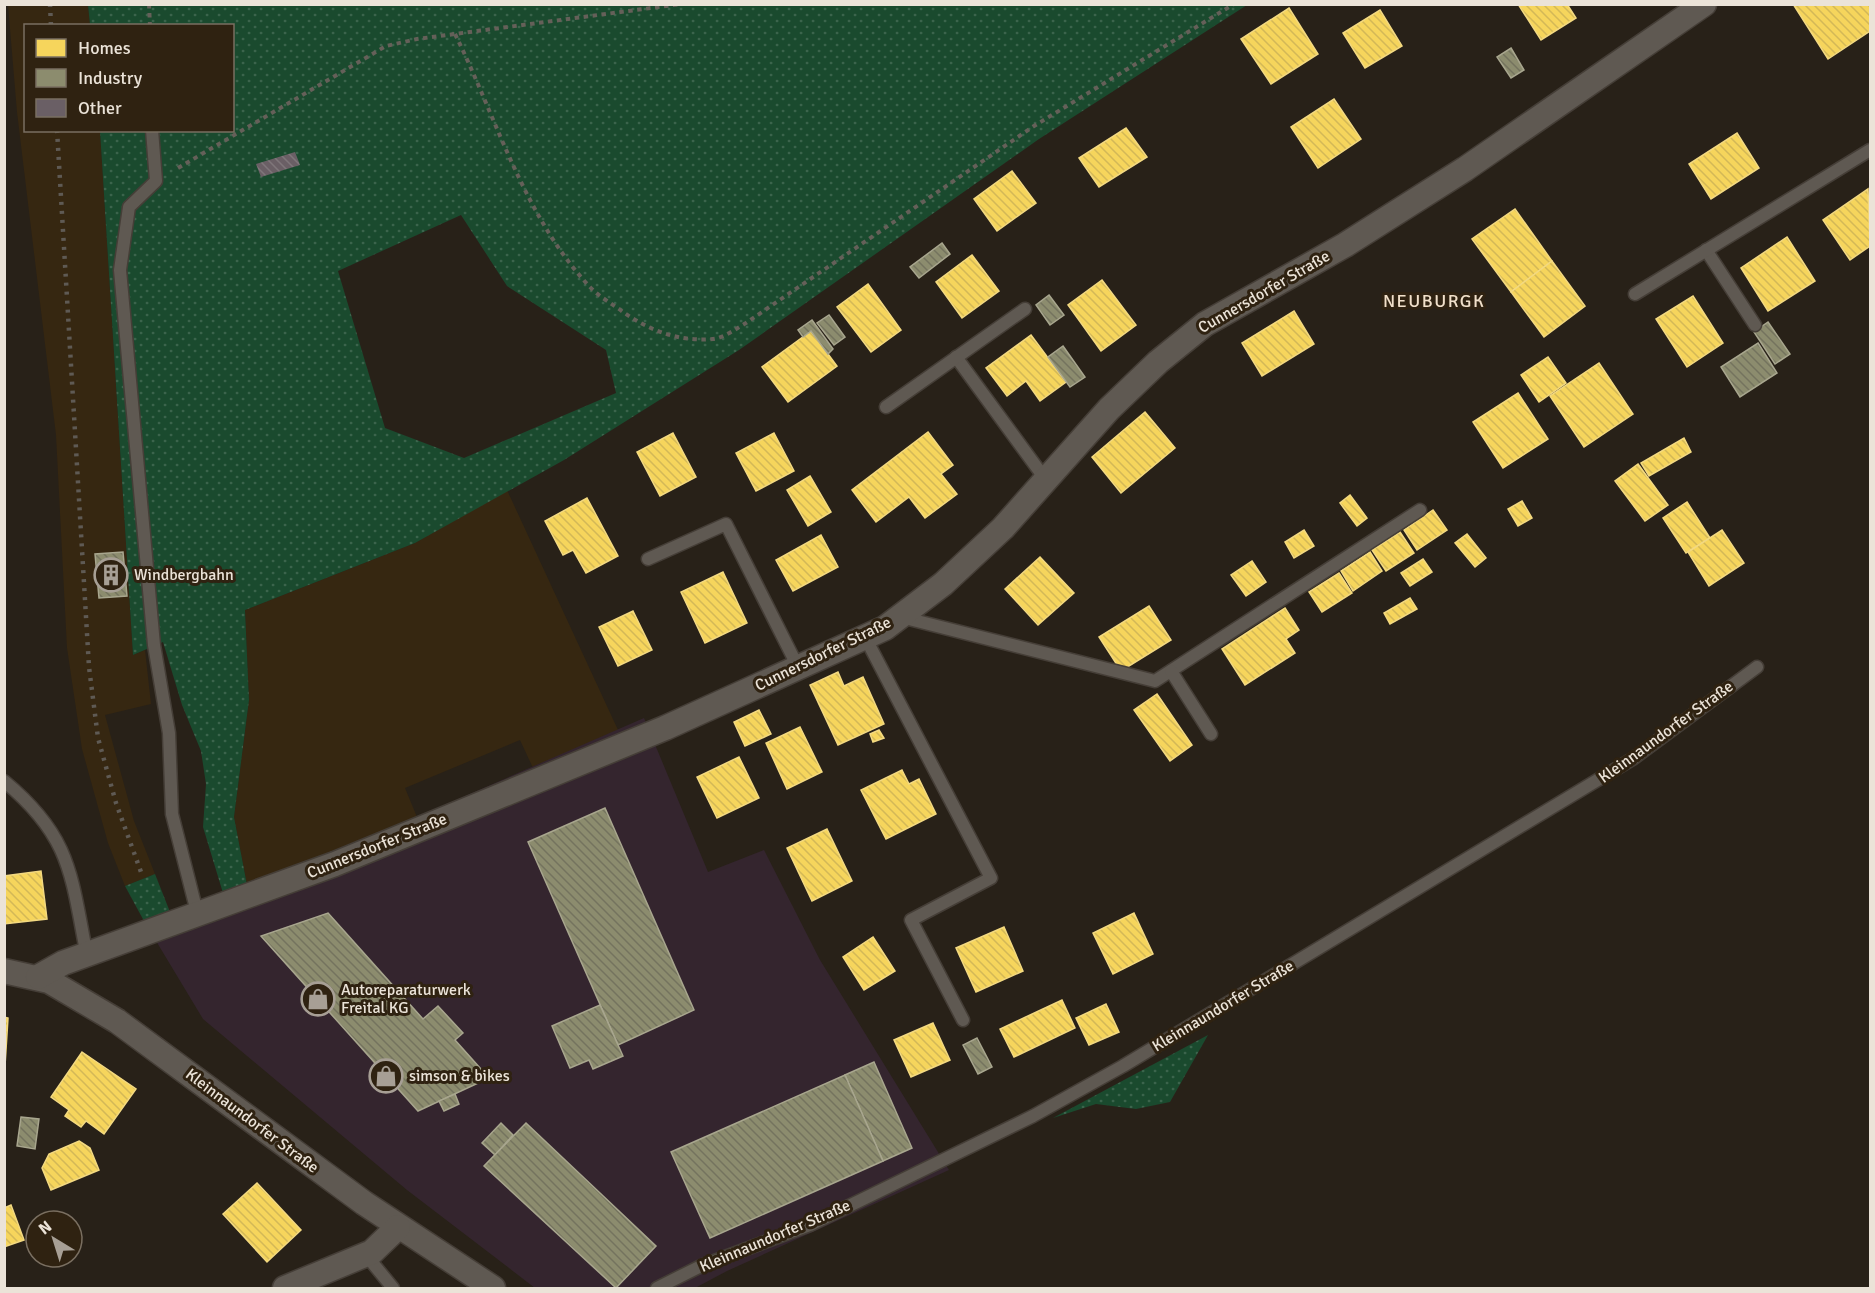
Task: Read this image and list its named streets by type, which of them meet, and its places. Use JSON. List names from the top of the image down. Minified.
{"streets":{"street":["Cunnersdorfer Straße","Kleinnaundorfer Straße"]},"crossings":[["Cunnersdorfer Straße","Kleinnaundorfer Straße"]],"districts":["NEUBURGK"],"places":{"building":["Windbergbahn"],"shop":["Autoreparaturwerk Freital KG","simson & bikes"]},"legend":["Homes","Industry","Other"],"north":"top left"}
